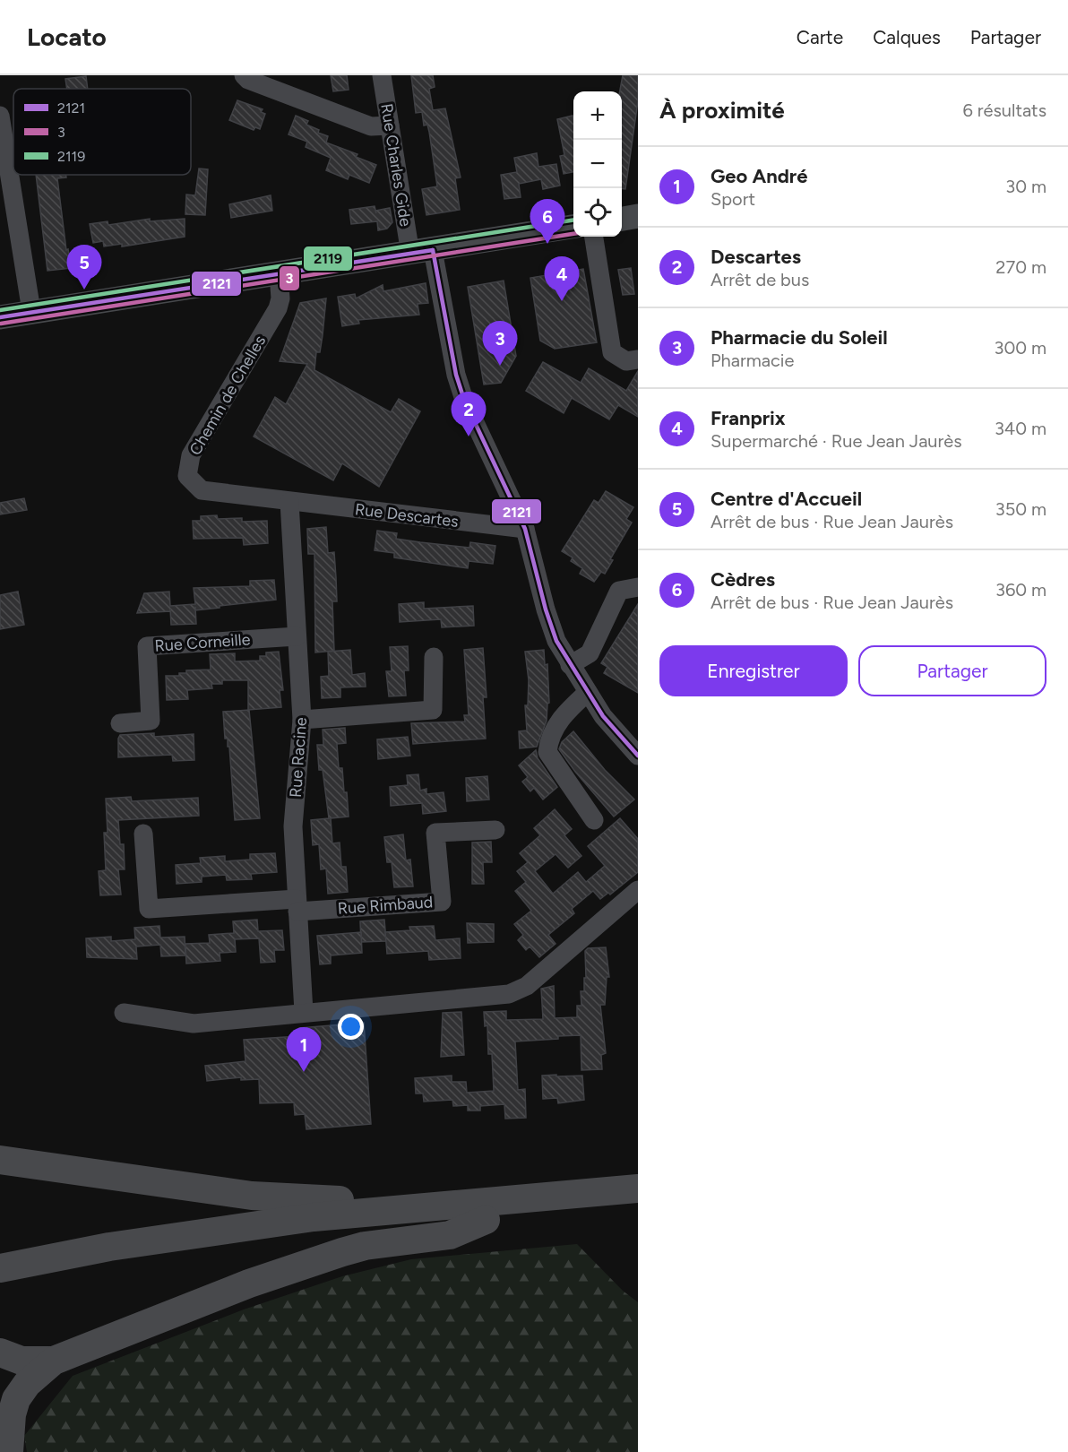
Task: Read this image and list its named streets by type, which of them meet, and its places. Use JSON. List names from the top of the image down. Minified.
{"streets":{"street":["Rue Charles Gide","Chemin de Chelles","Rue Descartes","Rue Corneille","Rue Racine","Rue Rimbaud"]},"crossings":[["Rue Charles Gide","Rue Descartes"],["Chemin de Chelles","Rue Descartes"],["Chemin de Chelles","Rue Racine"],["Rue Descartes","Rue Racine"],["Rue Corneille","Rue Racine"],["Rue Racine","Rue Rimbaud"]],"lines":["transit line 2119","transit line 3","transit line 2121"],"legend":["2121","3","2119"],"page":{"header":"Locato","nav":["Carte","Calques","Partager"],"heading":["À proximité","6 résultats"],"map_buttons":["+","−"],"list":[{"mark":"1","name":"Geo André","note":"Sport","value":"30 m"},{"mark":"2","name":"Descartes","note":"Arrêt de bus","value":"270 m"},{"mark":"3","name":"Pharmacie du Soleil","note":"Pharmacie","value":"300 m"},{"mark":"4","name":"Franprix","note":"Supermarché · Rue Jean Jaurès","value":"340 m"},{"mark":"5","name":"Centre d'Accueil","note":"Arrêt de bus · Rue Jean Jaurès","value":"350 m"},{"mark":"6","name":"Cèdres","note":"Arrêt de bus · Rue Jean Jaurès","value":"360 m"}],"pins":["6","5","4","3","2","1"],"buttons":["Enregistrer","Partager"]}}
